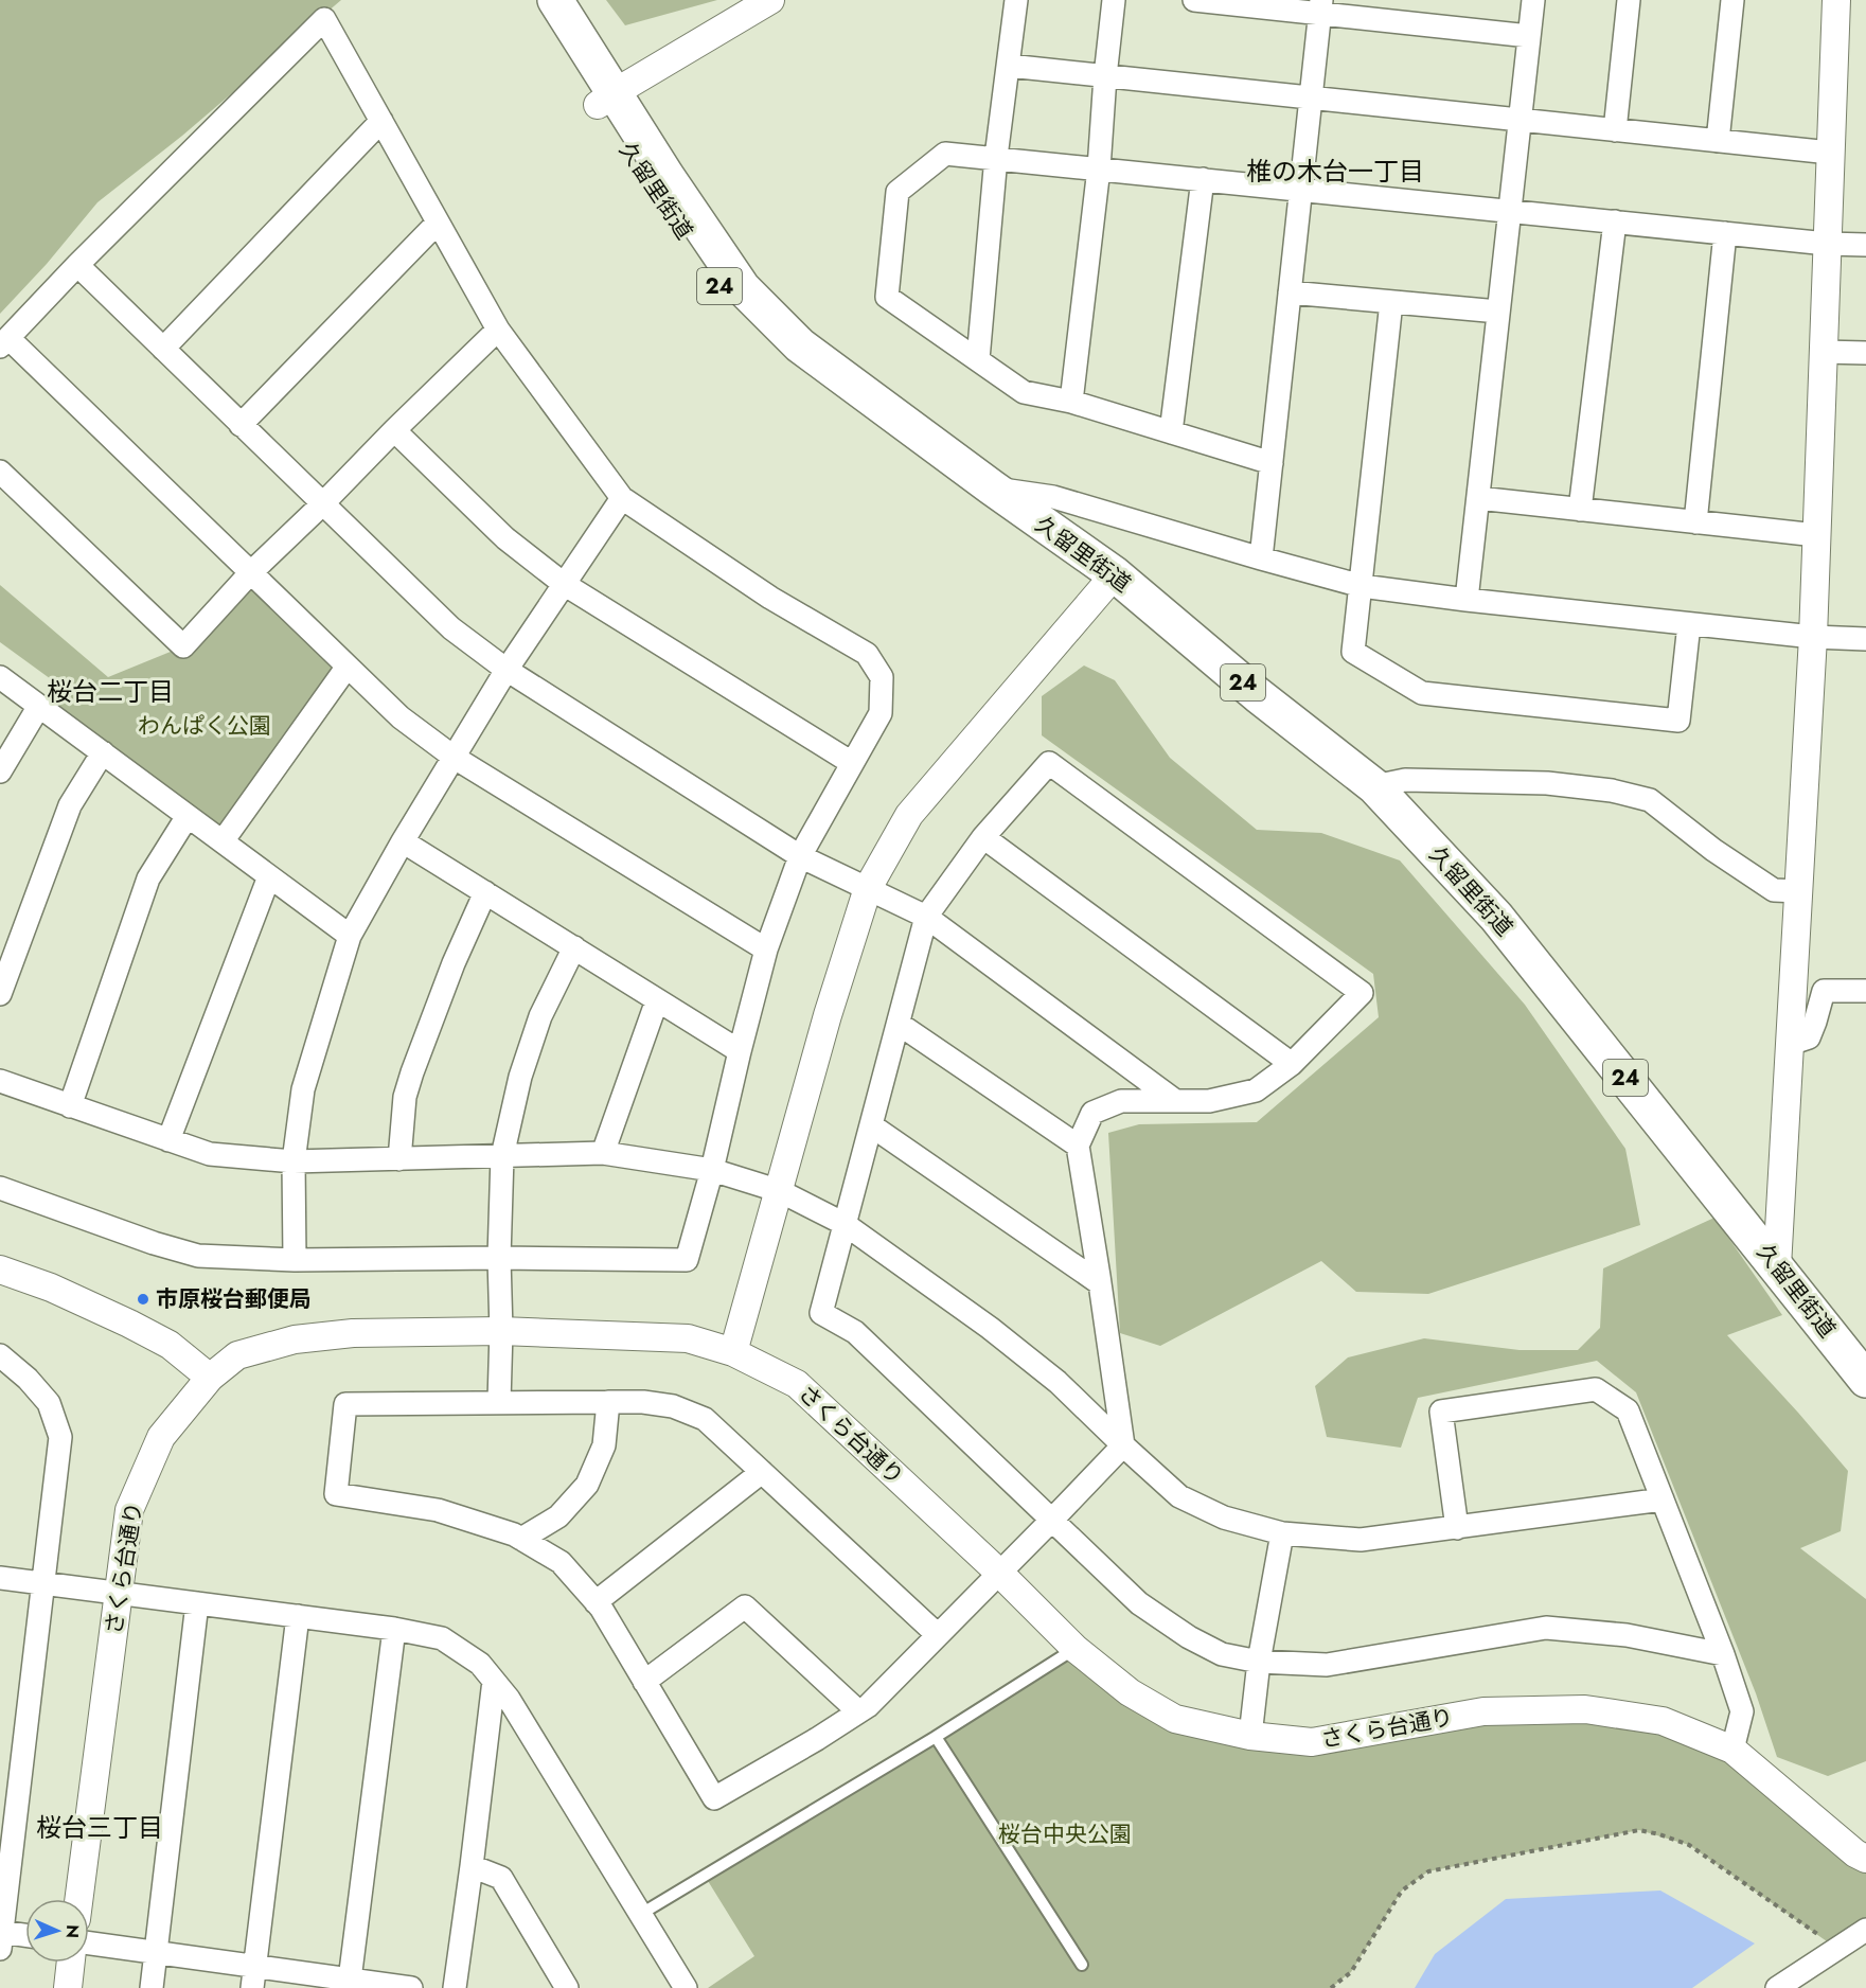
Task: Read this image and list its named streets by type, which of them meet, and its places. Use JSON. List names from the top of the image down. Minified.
{"streets":{"main road":["久留里街道","24"],"street":["さくら台通り"]},"districts":["椎の木台一丁目","桜台二丁目","桜台三丁目"],"parks":["わんぱく公園","桜台中央公園"],"places":["市原桜台郵便局"],"north":"right"}
